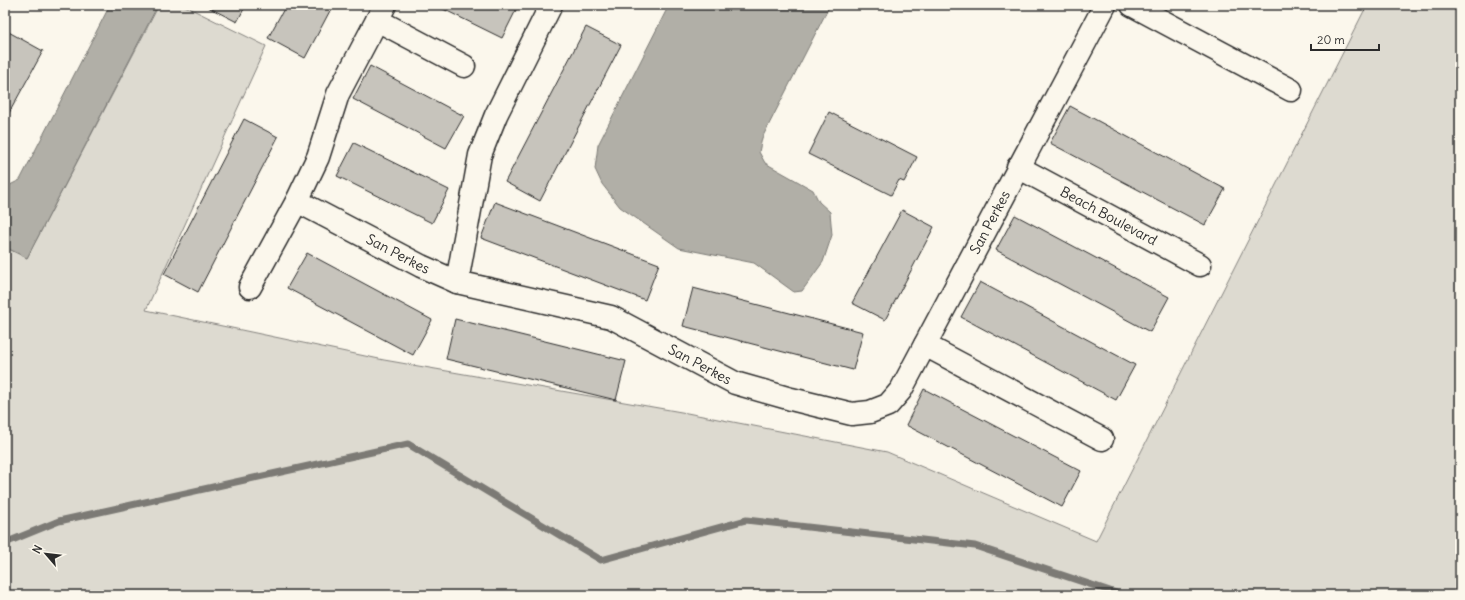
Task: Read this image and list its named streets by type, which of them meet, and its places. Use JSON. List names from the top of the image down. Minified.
{"streets":{"street":["Beach Boulevard","San Perkes"]},"crossings":[["Beach Boulevard","San Perkes"]],"scale_bar":"20 m","north":"top left"}
